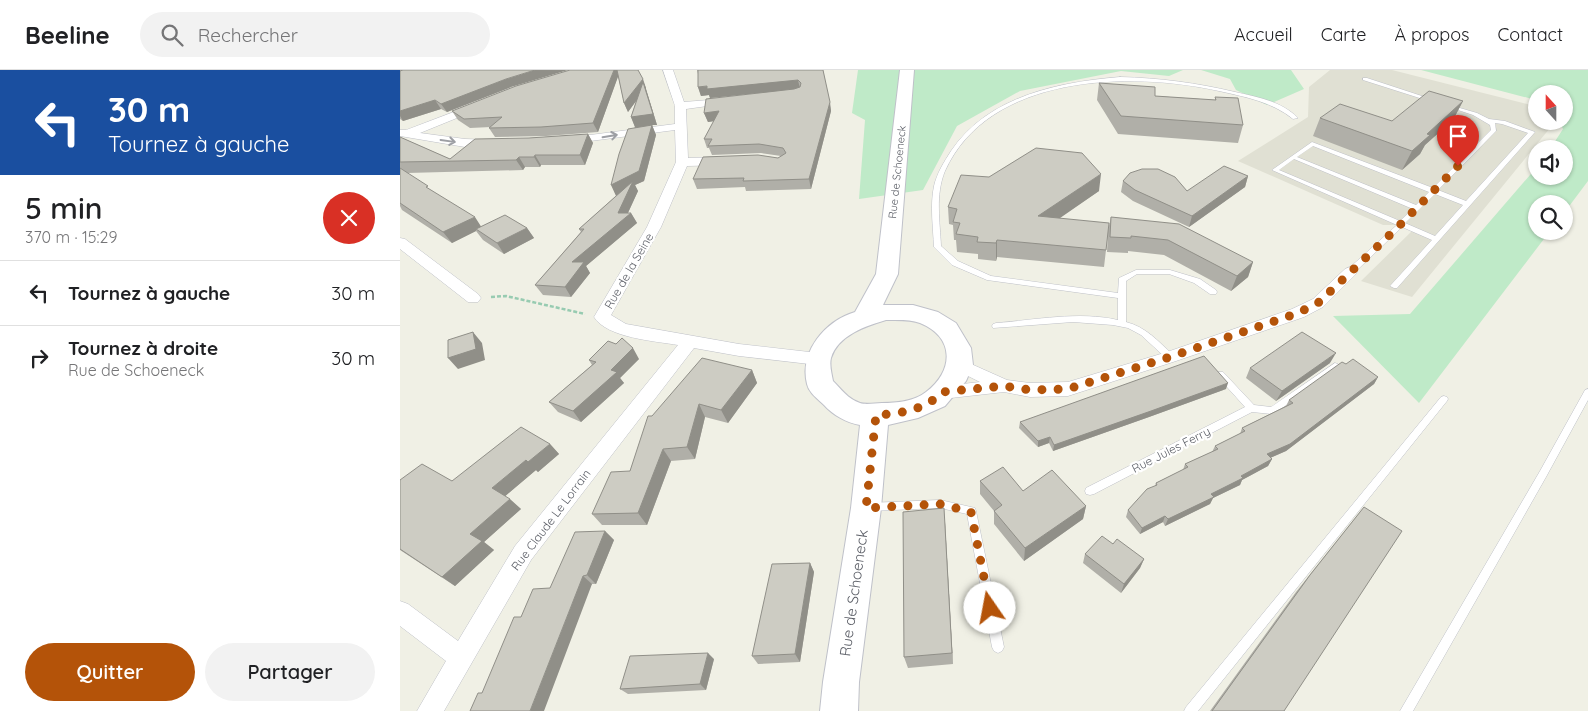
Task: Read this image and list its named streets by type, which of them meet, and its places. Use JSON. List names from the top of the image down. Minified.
{"streets":{"main road":["Rue de Schoeneck"],"street":["Rue de la Seine","Rue Claude Le Lorrain"],"lane":["Rue Jules Ferry"]},"crossings":[["Rue de Schoeneck","Rue de la Seine"],["Rue de la Seine","Rue Claude Le Lorrain"]],"north":"top","page":{"header":"Beeline","search":"Rechercher","nav":["Accueil","Carte","À propos","Contact"],"turn":["30 m","Tournez à gauche"],"heading":["5 min","370 m · 15:29"],"list":[{"name":"Tournez à gauche","value":"30 m"},{"name":"Tournez à droite","note":"Rue de Schoeneck","value":"30 m"}],"buttons":["Quitter","Partager"]}}
